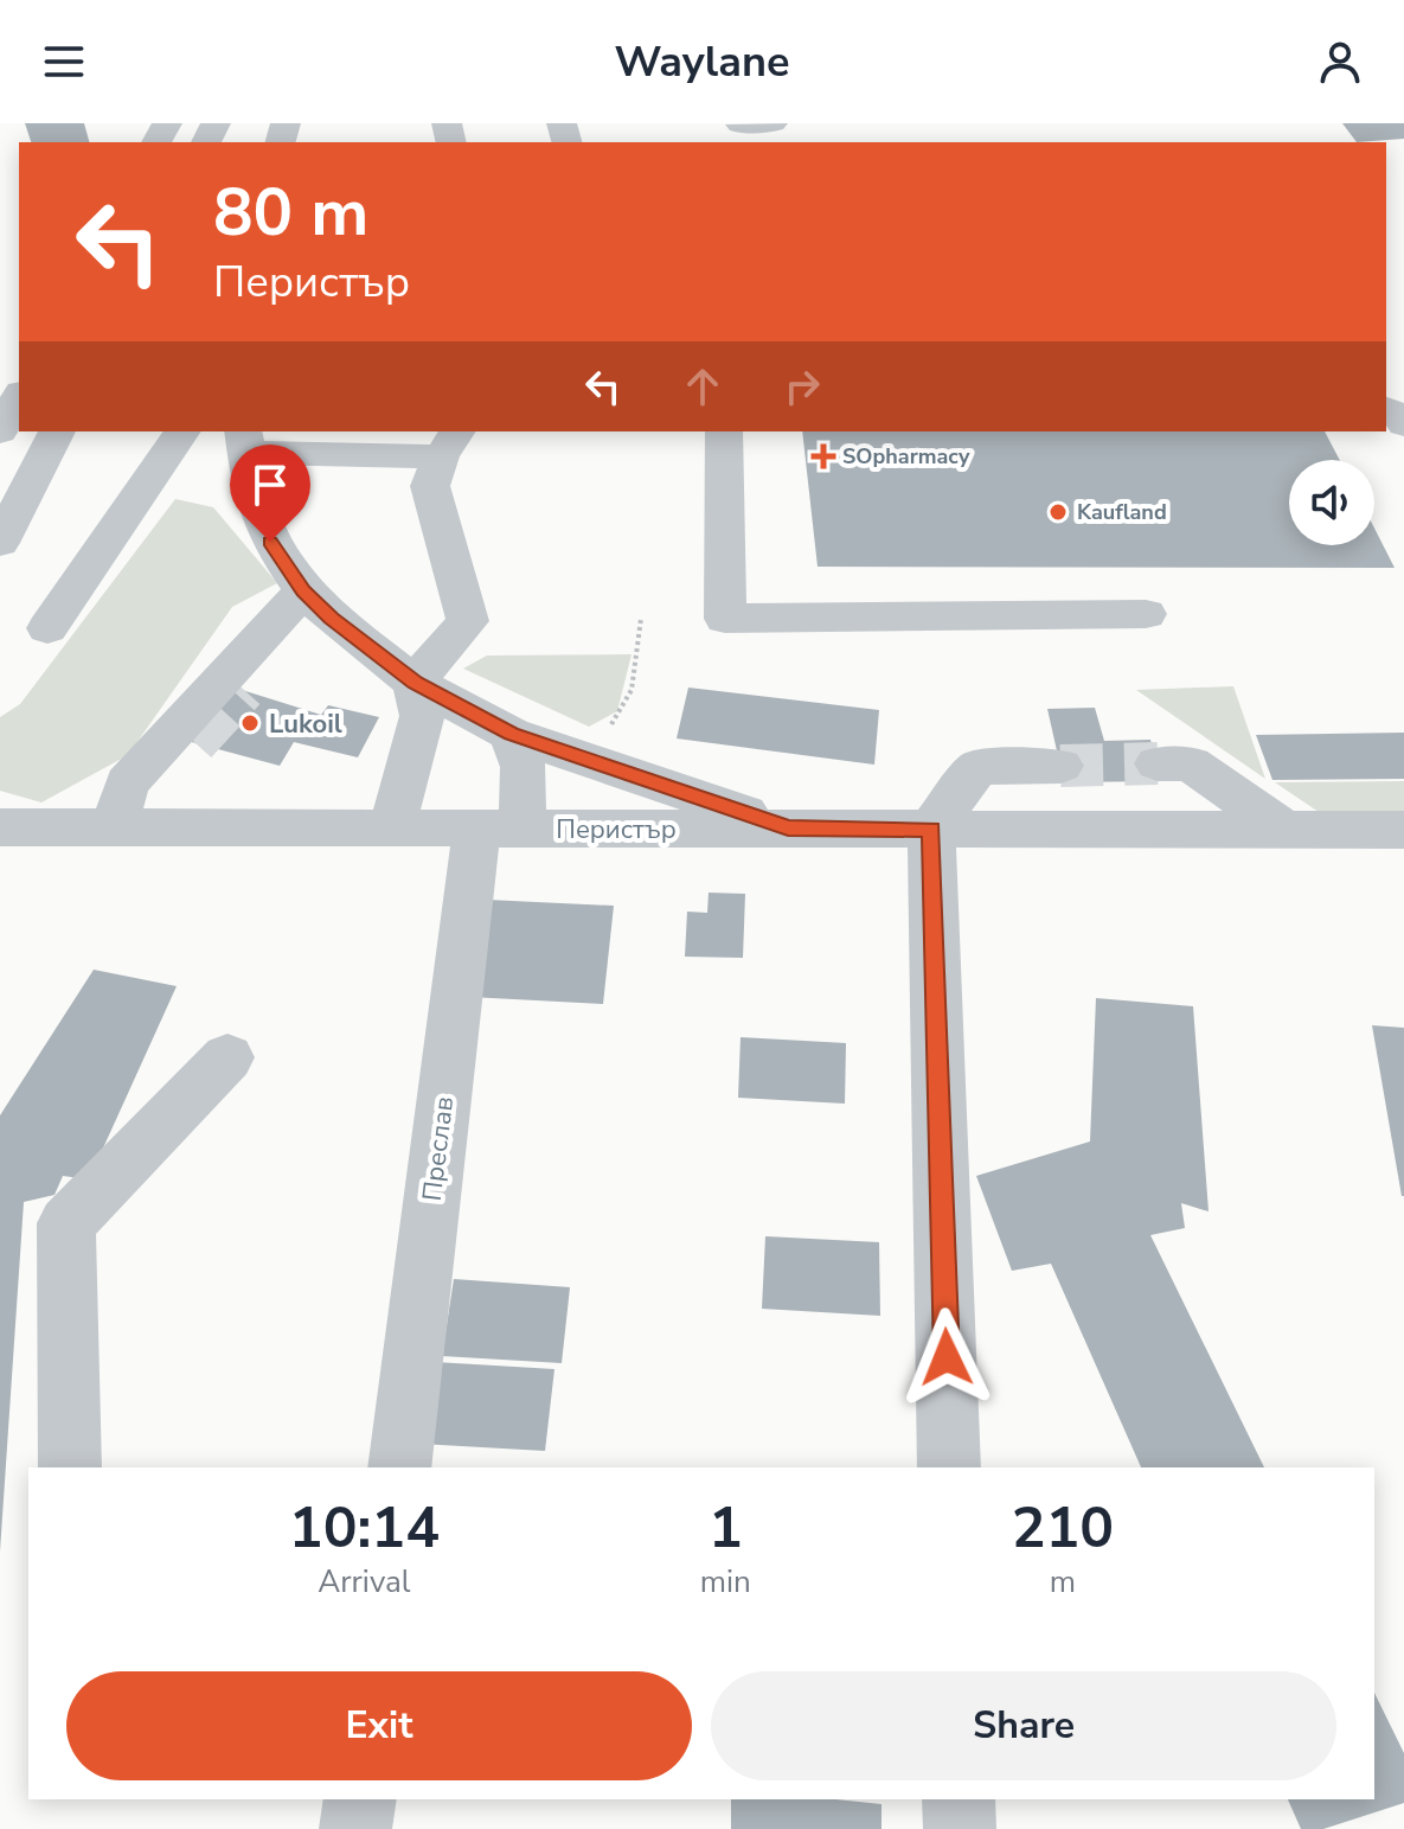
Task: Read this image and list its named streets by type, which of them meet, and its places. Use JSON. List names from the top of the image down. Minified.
{"streets":{"street":["Перистър","Преслав"]},"crossings":[["Перистър","Преслав"]],"places":{"health":["SOpharmacy"],"other":["Kaufland","Lukoil"]},"page":{"header":"Waylane","turn":["80 m","Перистър"],"eta":["10:14","Arrival","1","min","210","m"],"buttons":["Exit","Share"]}}
